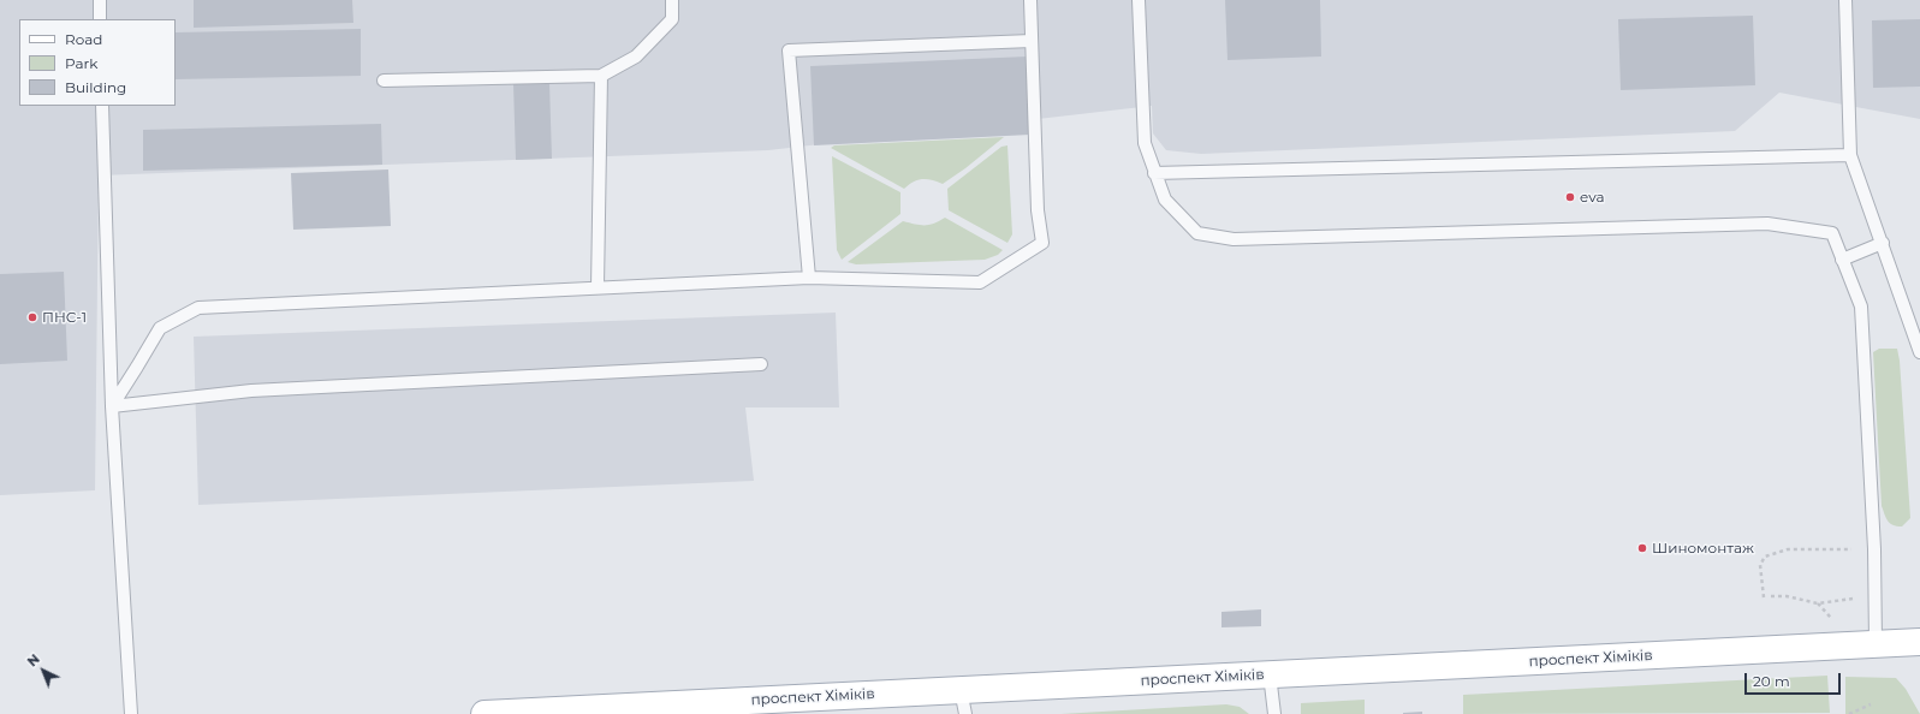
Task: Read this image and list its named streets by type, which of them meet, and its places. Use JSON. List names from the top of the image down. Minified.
{"streets":{"main road":["проспект Хіміків"]},"places":["eva","ПНС-1","Шиномонтаж"],"legend":["Road","Park","Building"],"scale_bar":"20 m","north":"top left"}
